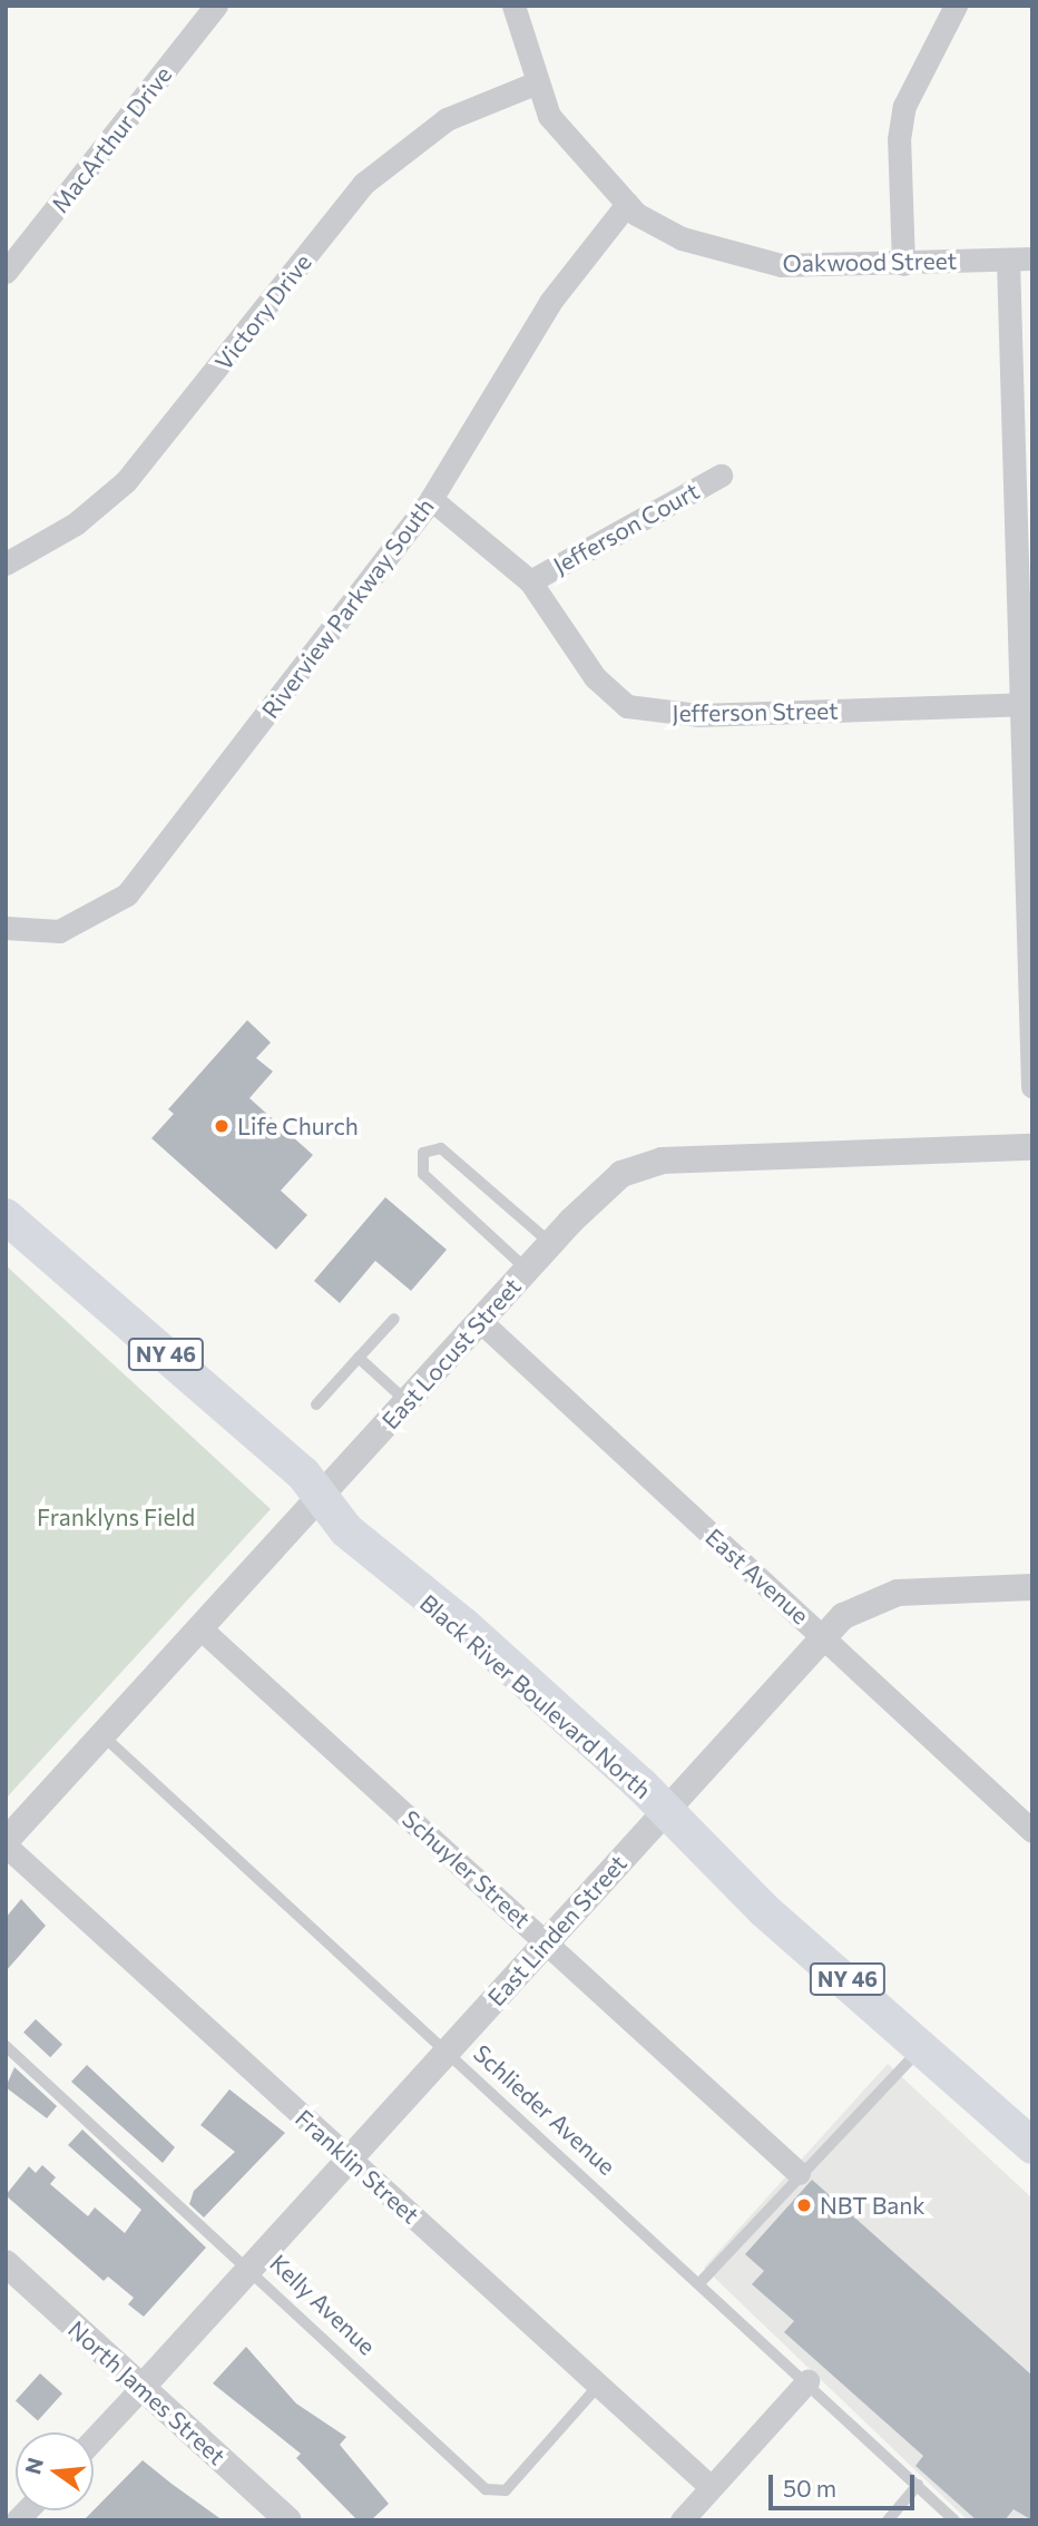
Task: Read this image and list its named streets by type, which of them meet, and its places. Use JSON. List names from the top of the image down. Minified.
{"streets":{"main road":["NY 46","Black River Boulevard North"],"street":["MacArthur Drive","Oakwood Street","Victory Drive","Jefferson Court","Riverview Parkway South","Jefferson Street","East Locust Street","East Avenue","Schuyler Street","East Linden Street","Franklin Street","North James Street"],"lane":["Schlieder Avenue","Kelly Avenue"]},"crossings":[["Oakwood Street","Victory Drive"],["Oakwood Street","Riverview Parkway South"],["Jefferson Court","Jefferson Street"],["Riverview Parkway South","Jefferson Street"],["East Locust Street","East Avenue"],["East Locust Street","Black River Boulevard North"],["East Locust Street","Schuyler Street"],["East Locust Street","Schlieder Avenue"],["East Locust Street","Franklin Street"],["East Avenue","East Linden Street"],["Black River Boulevard North","East Linden Street"],["Schuyler Street","East Linden Street"],["East Linden Street","Schlieder Avenue"],["East Linden Street","Franklin Street"],["East Linden Street","Kelly Avenue"],["East Linden Street","North James Street"],["Franklin Street","Kelly Avenue"]],"parks":["Franklyns Field"],"places":["Life Church","NBT Bank"],"scale_bar":"50 m","north":"left"}
